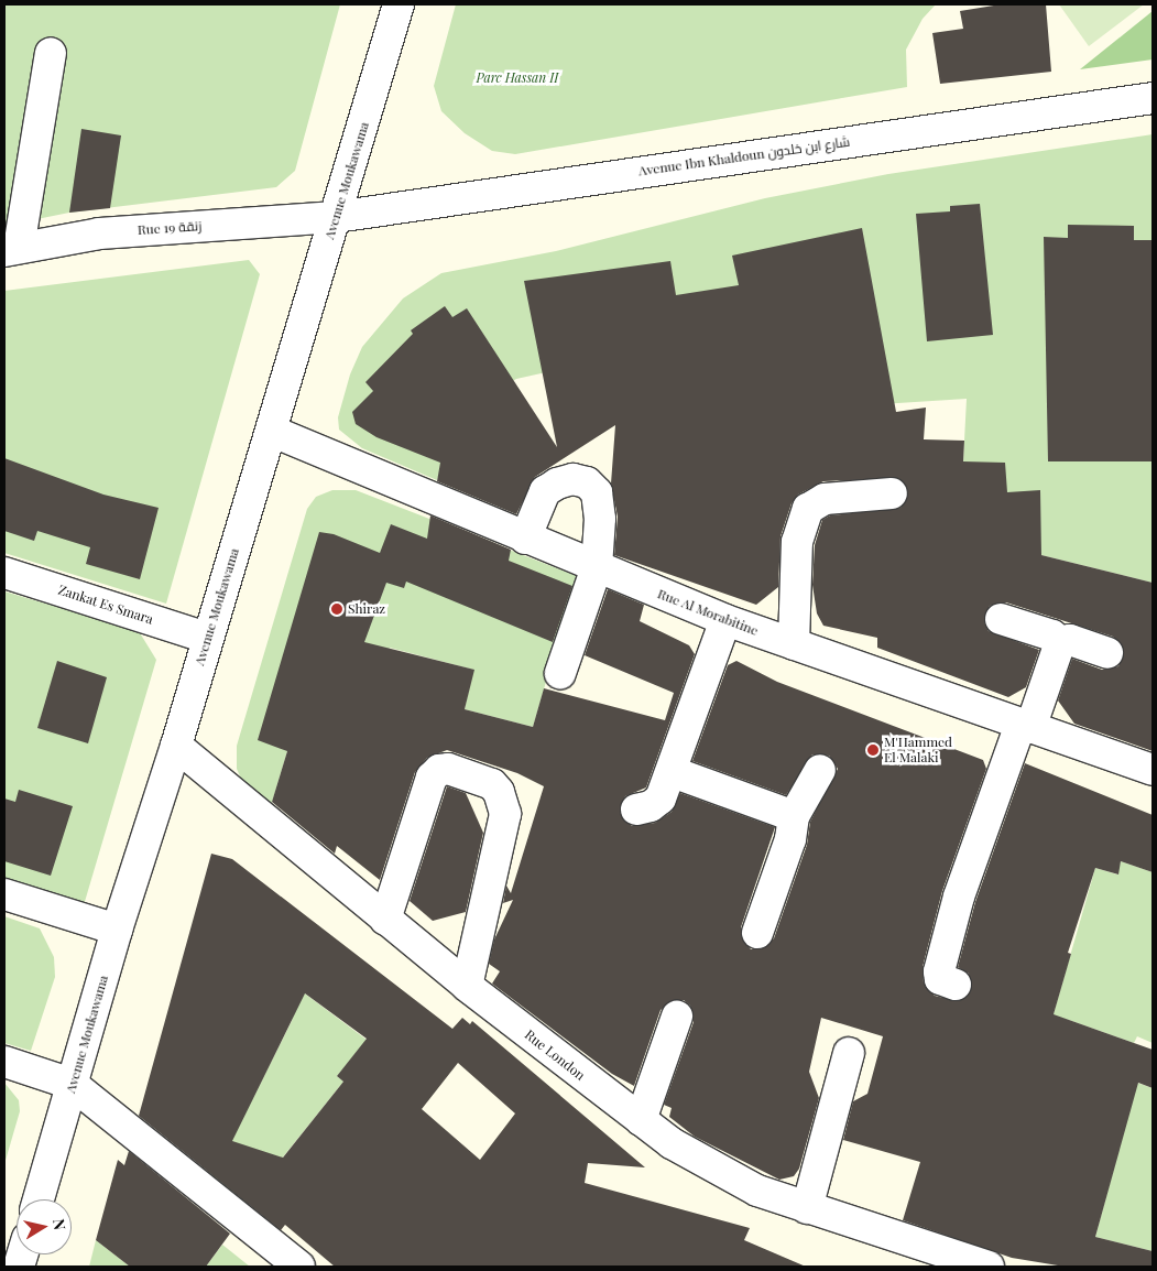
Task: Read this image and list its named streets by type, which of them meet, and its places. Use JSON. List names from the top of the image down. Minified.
{"streets":{"street":["Avenue Ibn Khaldoun شارع ابن خلدون","Avenue Moukawama","Rue 19 زنقة","Zankat Es Smara","Rue Al Morabitine","Rue London"]},"crossings":[["Avenue Ibn Khaldoun شارع ابن خلدون","Avenue Moukawama"],["Avenue Ibn Khaldoun شارع ابن خلدون","Rue 19 زنقة"],["Avenue Moukawama","Rue 19 زنقة"],["Avenue Moukawama","Zankat Es Smara"],["Avenue Moukawama","Rue Al Morabitine"],["Avenue Moukawama","Rue London"]],"parks":["Parc Hassan II"],"places":["Shiraz","M'Hammed El Malaki"],"north":"right"}
